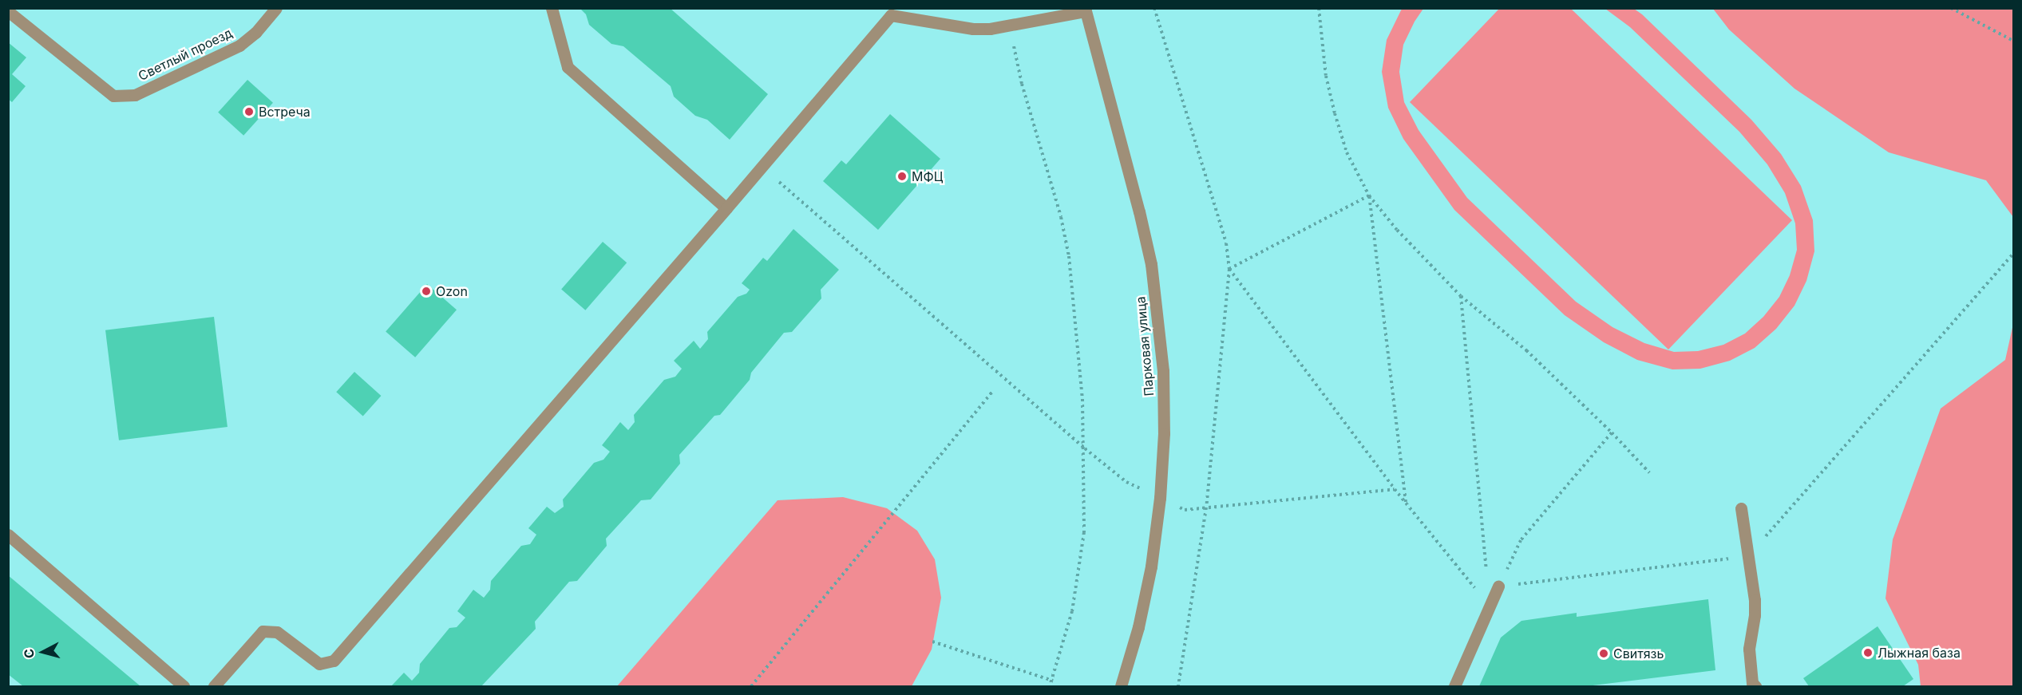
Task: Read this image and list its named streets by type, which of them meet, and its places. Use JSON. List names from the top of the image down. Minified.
{"streets":{"street":["Светлый проезд","Парковая улица"]},"places":["Встреча","МФЦ","Ozon","Лыжная база","Свитязь"],"north":"left"}
